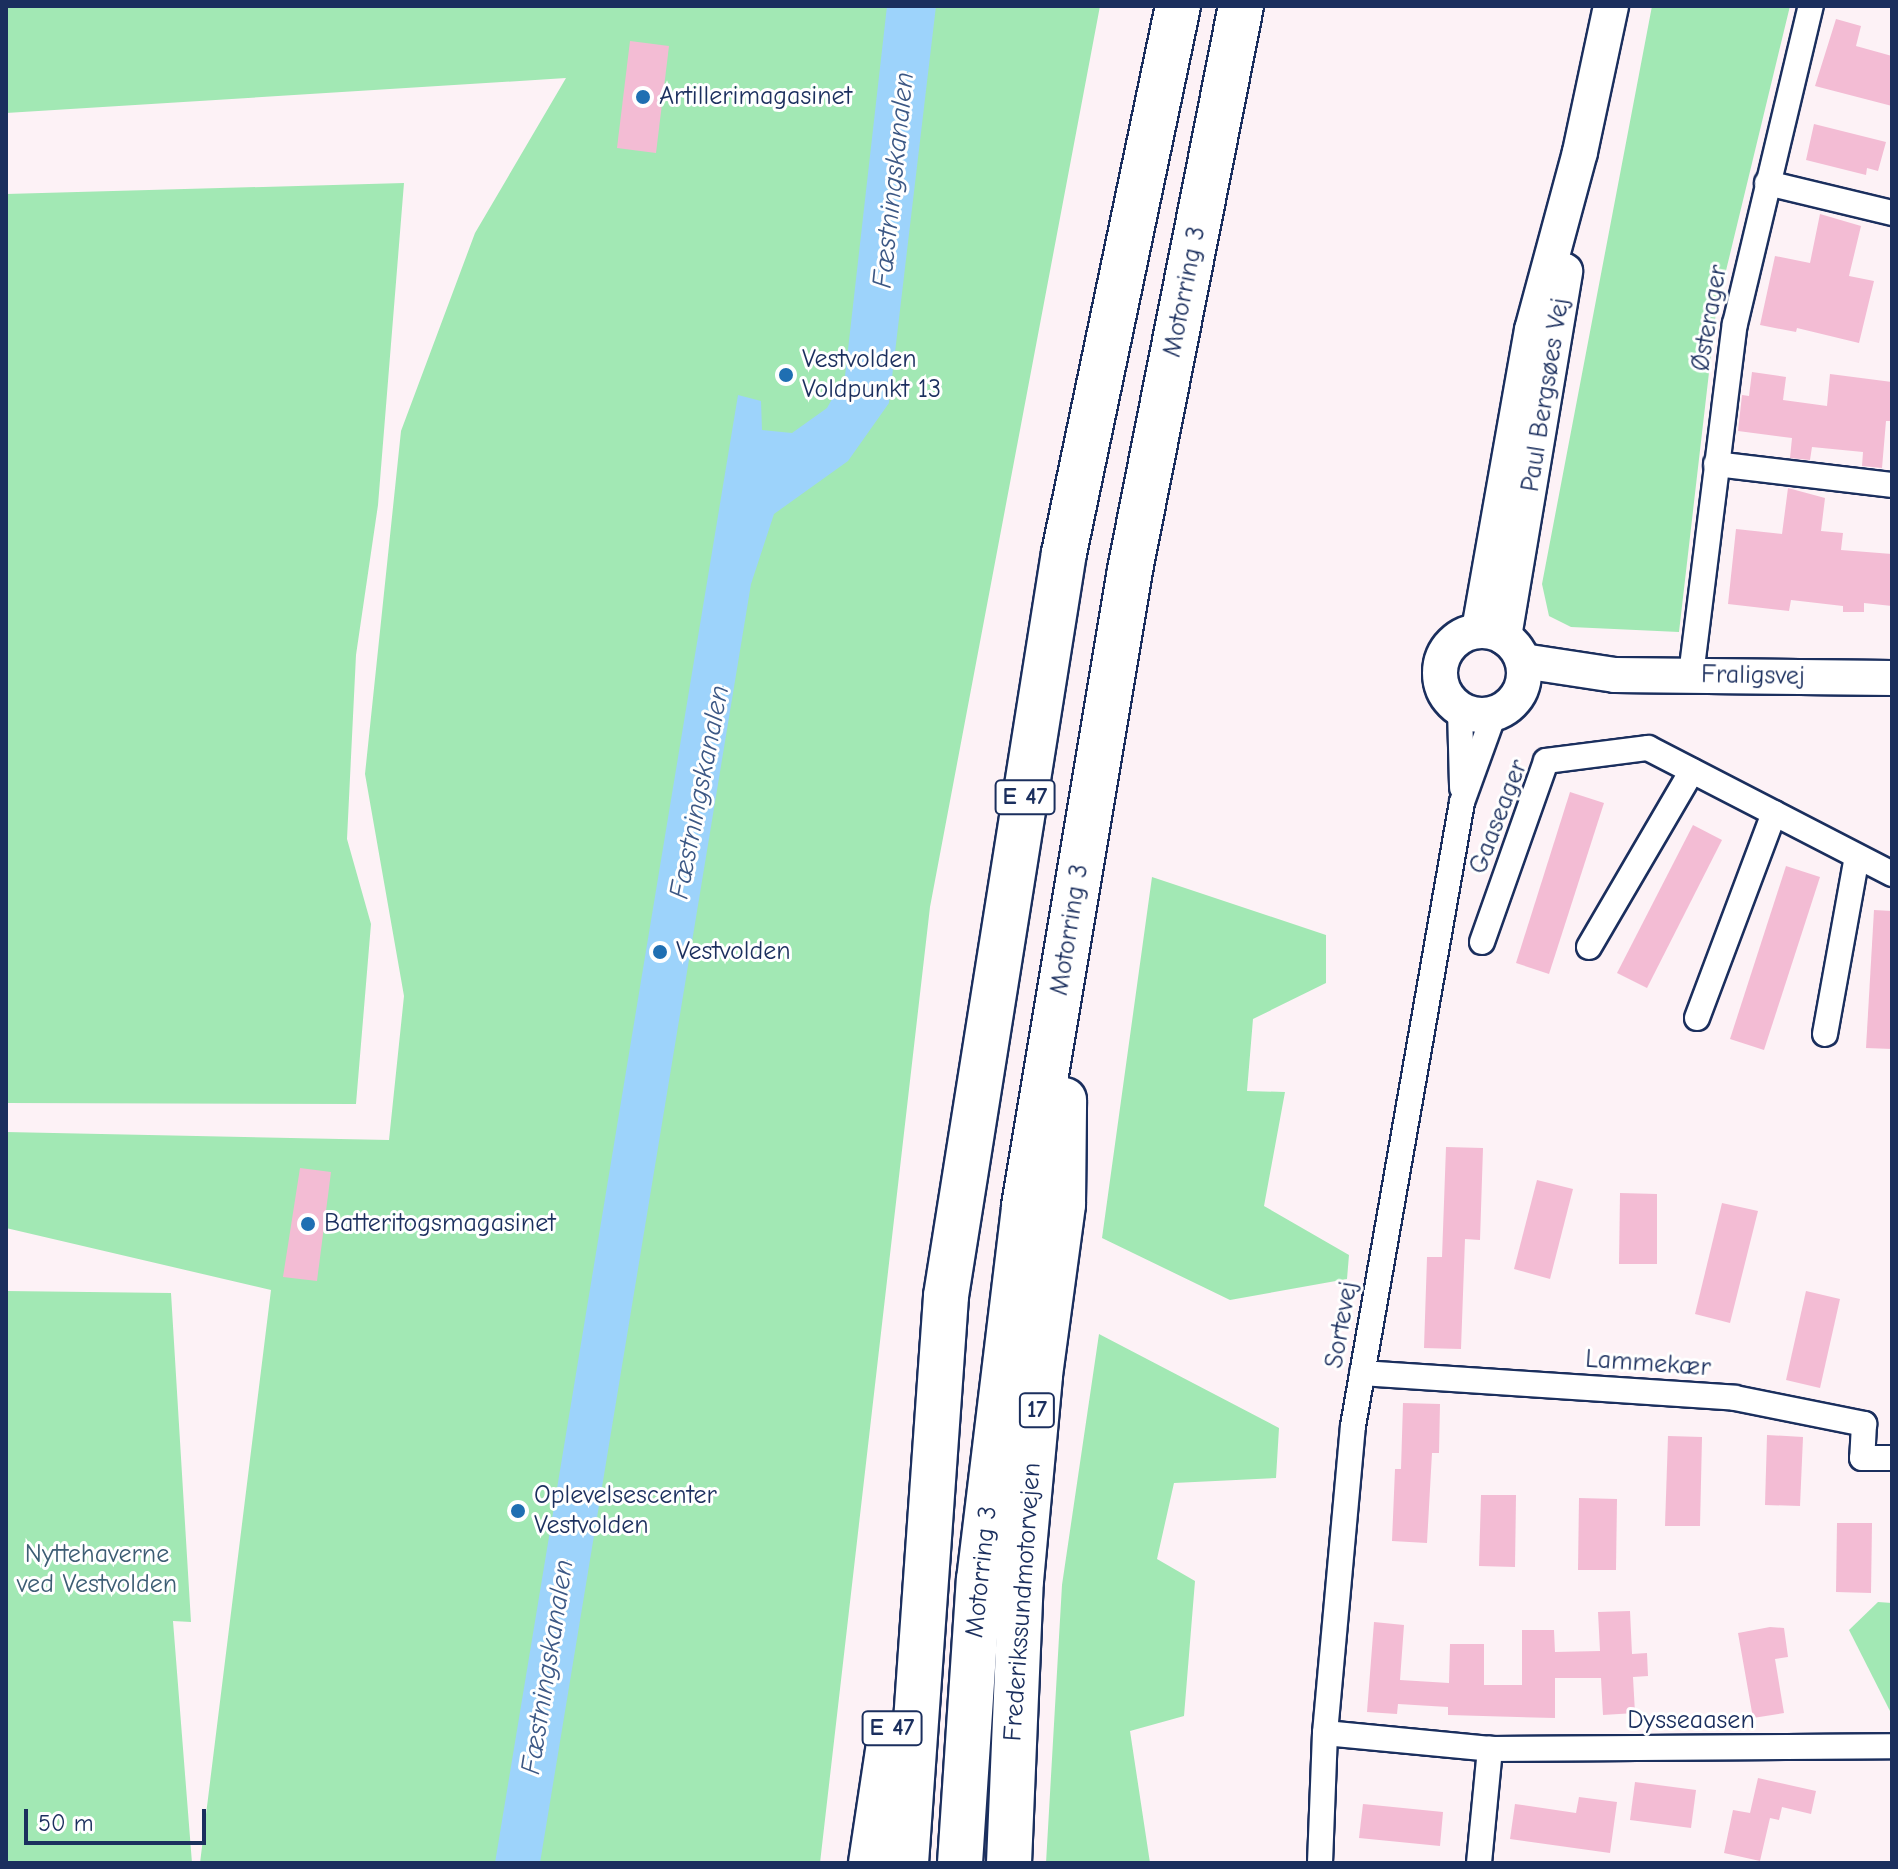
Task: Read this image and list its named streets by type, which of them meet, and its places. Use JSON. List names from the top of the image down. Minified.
{"streets":{"highway":["Motorring 3","E 47","17","Frederikssundmotorvejen"],"street":["Østerager","Paul Bergsøes Vej","Fraligsvej","Gaaseager","Sortevej","Lammekær","Dysseaasen"]},"crossings":[["Motorring 3","Frederikssundmotorvejen"],["Østerager","Fraligsvej"],["Paul Bergsøes Vej","Fraligsvej"],["Paul Bergsøes Vej","Sortevej"],["Fraligsvej","Sortevej"],["Sortevej","Lammekær"],["Sortevej","Dysseaasen"]],"water":["Fæstningskanalen"],"parks":["Nyttehaverne ved Vestvolden"],"places":["Artillerimagasinet","Vestvolden Voldpunkt 13","Vestvolden","Batteritogsmagasinet","Oplevelsescenter Vestvolden"],"scale_bar":"50 m"}
